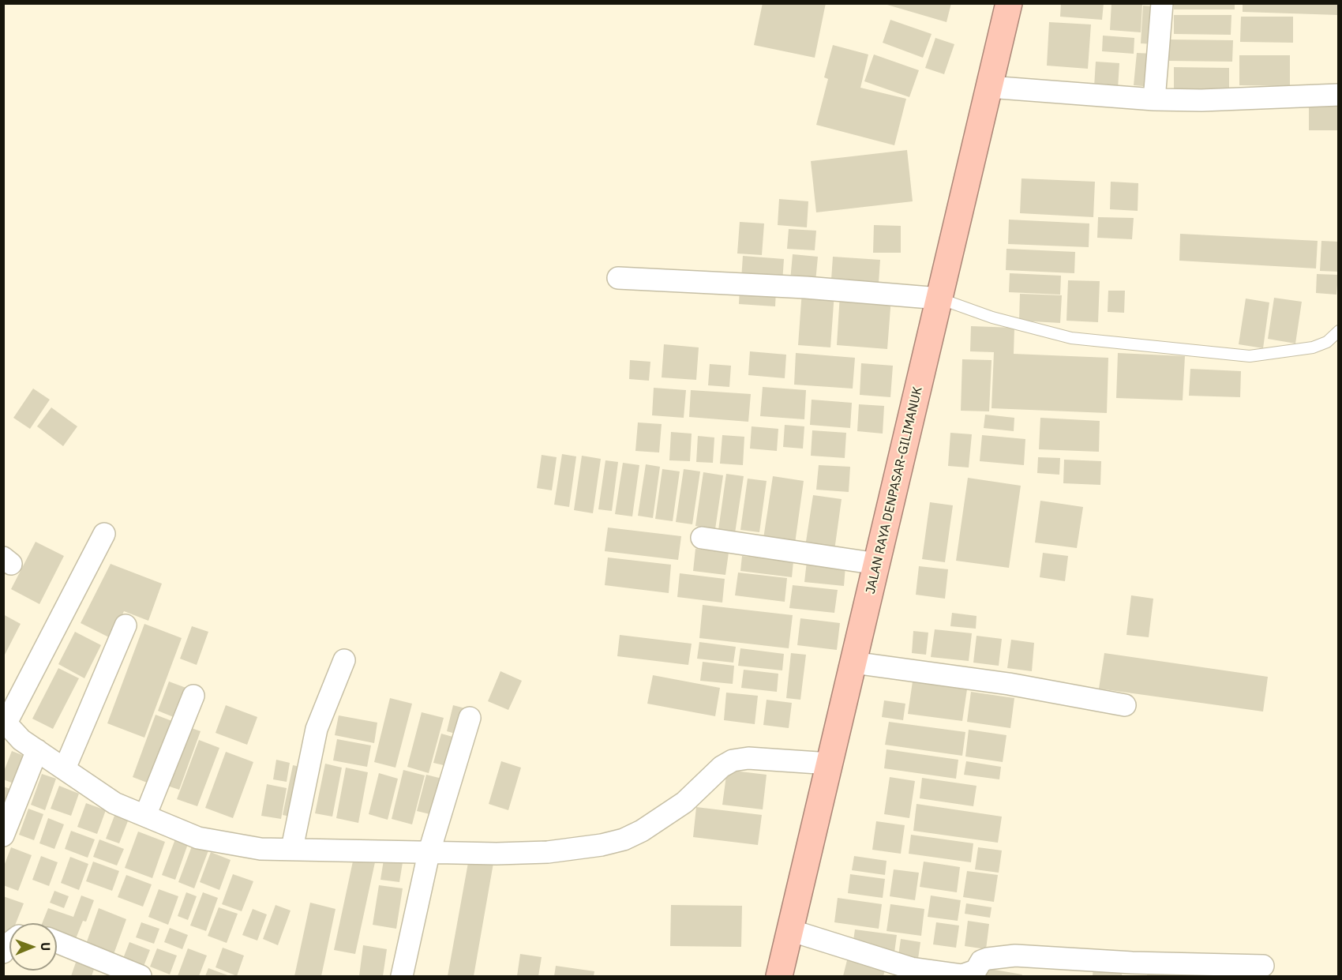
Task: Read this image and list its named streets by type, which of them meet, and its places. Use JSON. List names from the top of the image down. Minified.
{"streets":{"highway":["JALAN RAYA DENPASAR-GILIMANUK"]},"north":"right"}
